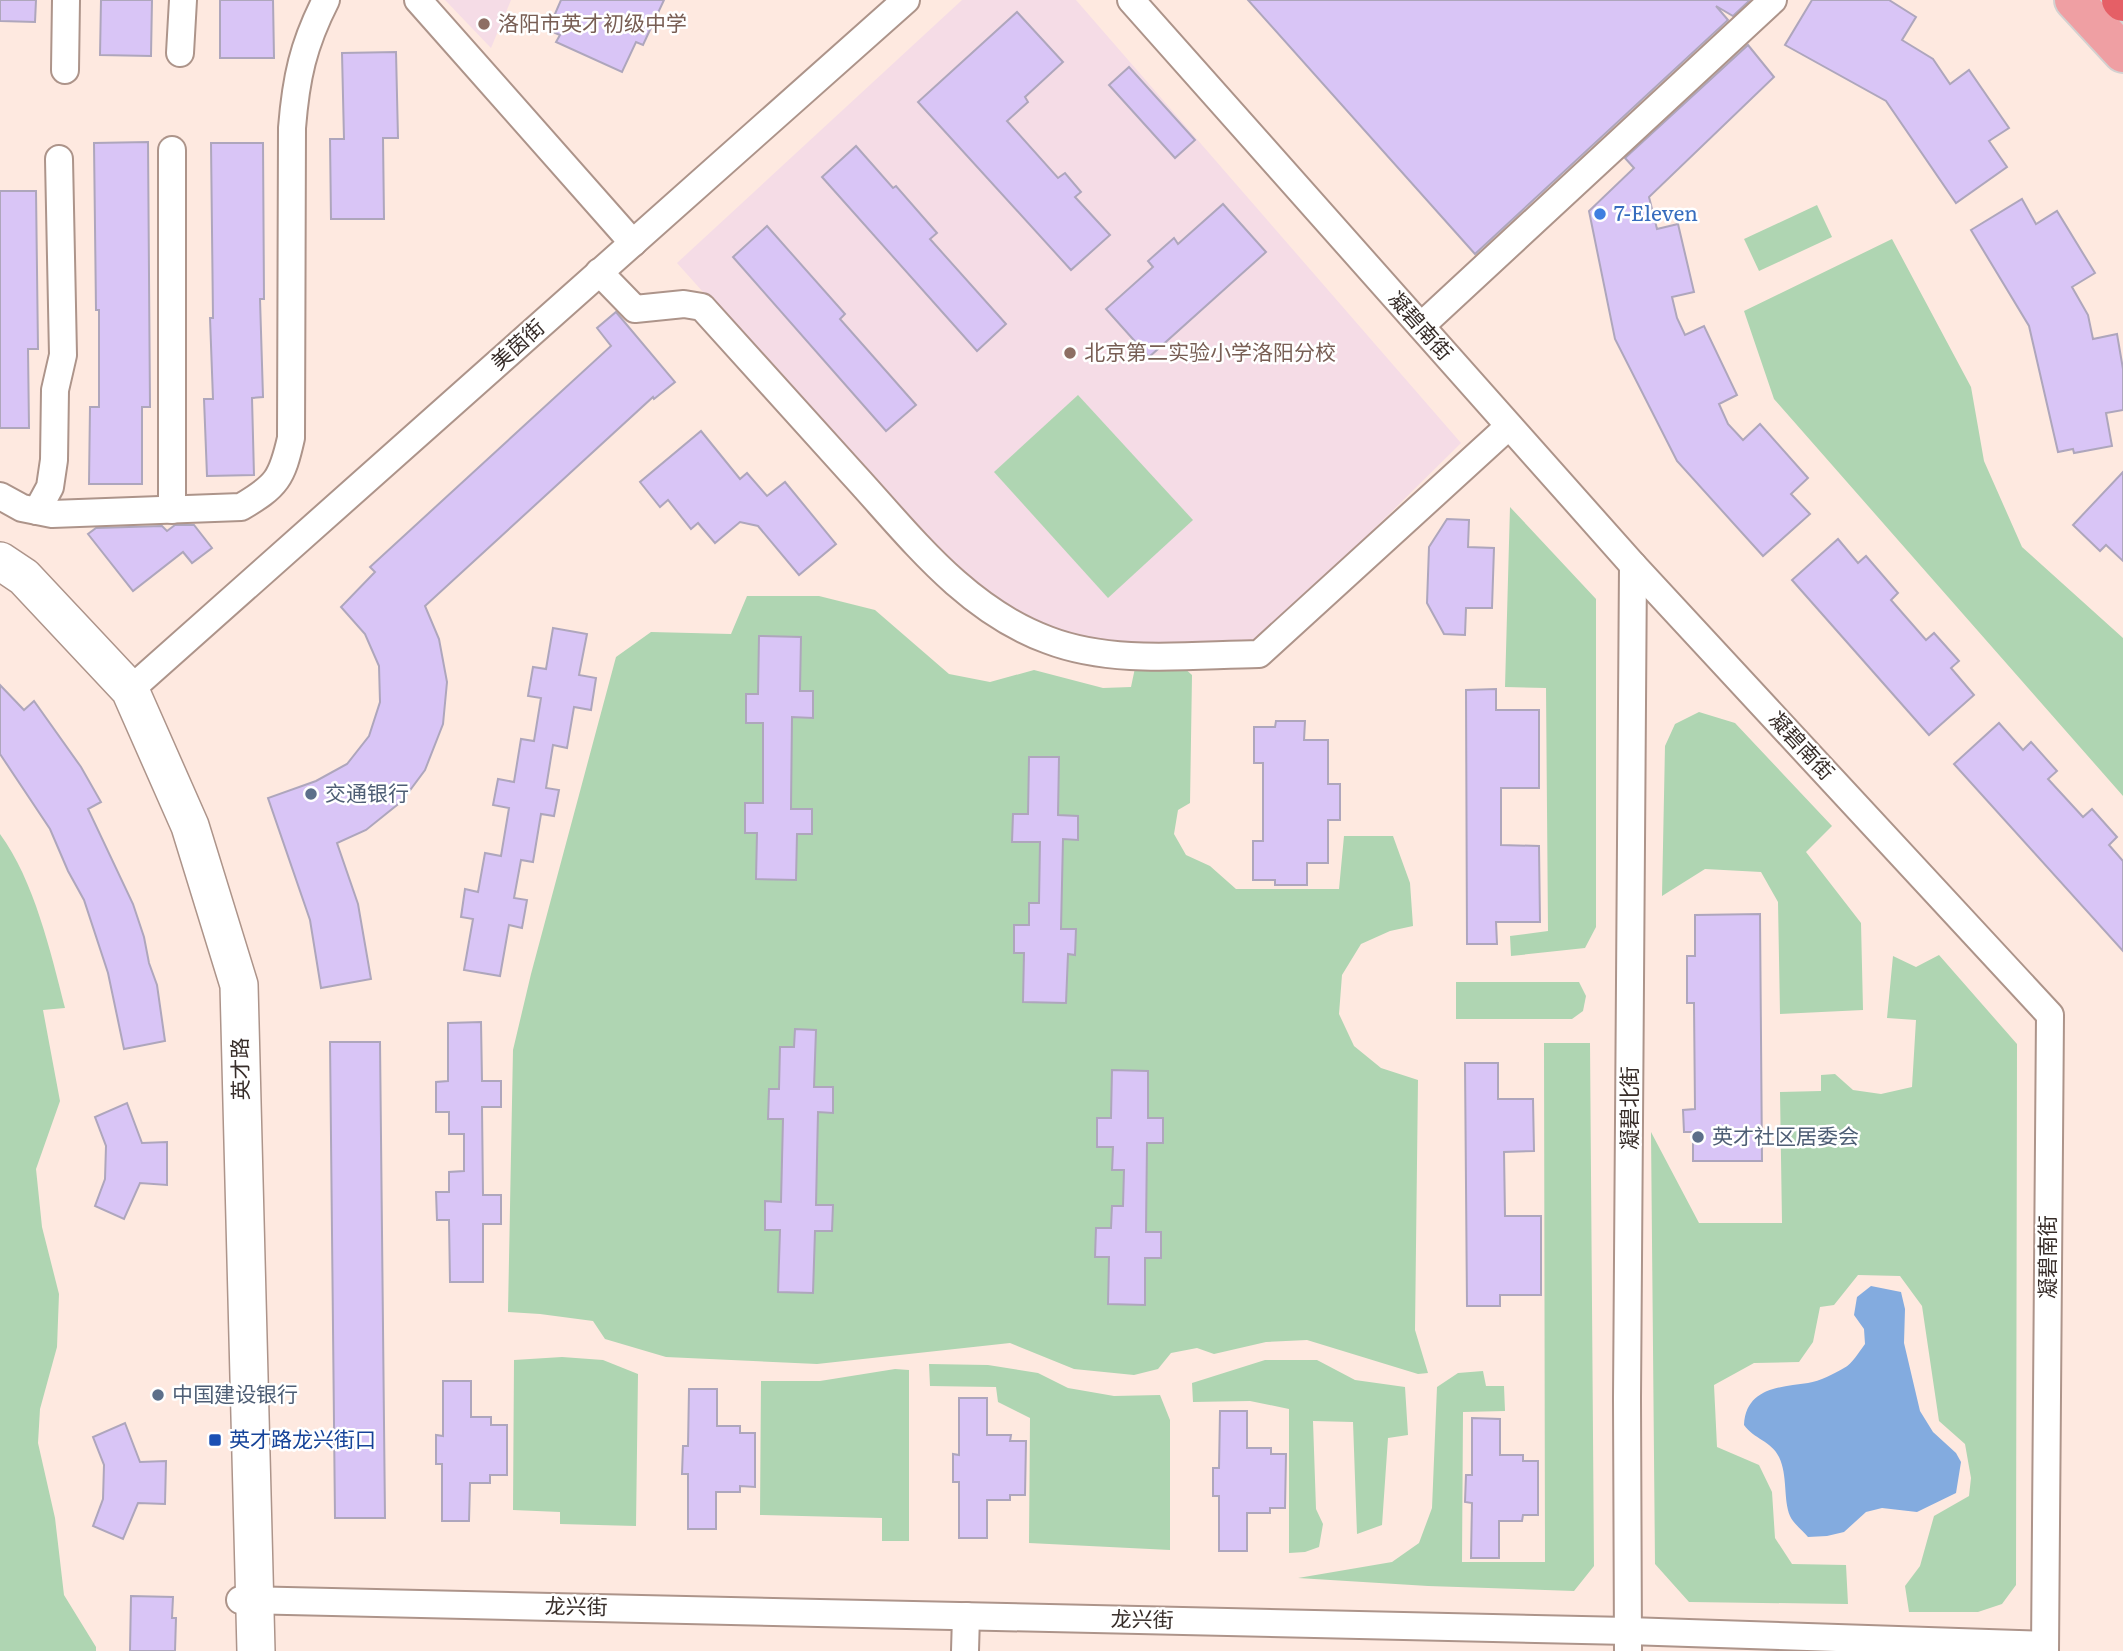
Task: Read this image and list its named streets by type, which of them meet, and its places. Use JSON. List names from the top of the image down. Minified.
{"streets":{"main road":["英才路"],"street":["凝碧南街","美茵街","凝碧北街","龙兴街"]},"crossings":[["凝碧南街","凝碧北街"],["凝碧南街","龙兴街"],["美茵街","英才路"],["英才路","龙兴街"],["凝碧北街","龙兴街"]],"places":{"other":["洛阳市英才初级中学","7-Eleven","北京第二实验小学洛阳分校","交通银行","英才社区居委会","中国建设银行"],"transit":["英才路龙兴街口"]}}
